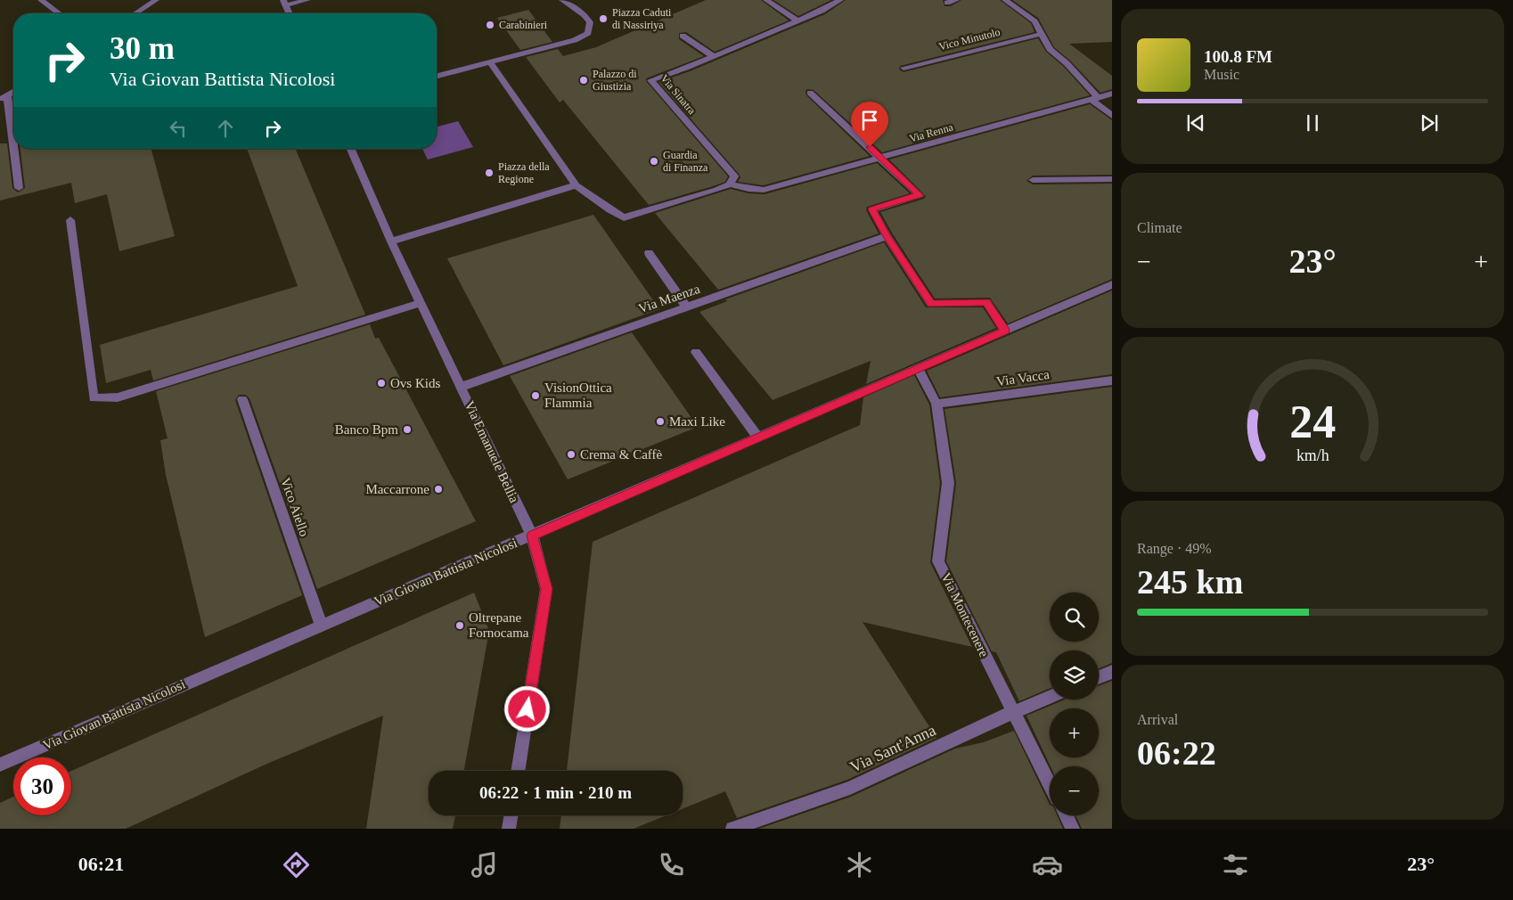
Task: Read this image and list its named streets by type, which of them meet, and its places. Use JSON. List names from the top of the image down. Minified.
{"streets":{"street":["Vico Minutolo","Via Sinatra","Via Renna","Via Maenza","Via Vacca","Via Emanuele Bellia","Vico Aiello","Via Giovan Battista Nicolosi","Via Montecenere","Via Sant'Anna"]},"crossings":[["Via Sinatra","Via Renna"],["Via Maenza","Via Emanuele Bellia"],["Via Vacca","Via Montecenere"],["Via Emanuele Bellia","Via Giovan Battista Nicolosi"],["Vico Aiello","Via Giovan Battista Nicolosi"],["Via Giovan Battista Nicolosi","Via Montecenere"],["Via Montecenere","Via Sant'Anna"]],"places":["Piazza Caduti di Nassiriya","Carabinieri","Palazzo di Giustizia","Guardia di Finanza","Piazza della Regione","Ovs Kids","VisionOttica Flammia","Maxi Like","Banco Bpm","Crema & Caffè","Maccarrone","Oltrepane Fornocama"],"page":{"turn":["30 m","Via Giovan Battista Nicolosi"],"song":["100.8 FM","Music"],"tile":["Climate",["Range · 49%","245 km"],["Arrival","06:22"]],"heat":["−","23°","+"],"map_buttons":["+","−"],"limit":"30","trip":"06:22 · 1 min · 210 m","tabs":["06:21","23°"],"gauge":["24","km/h"]}}
